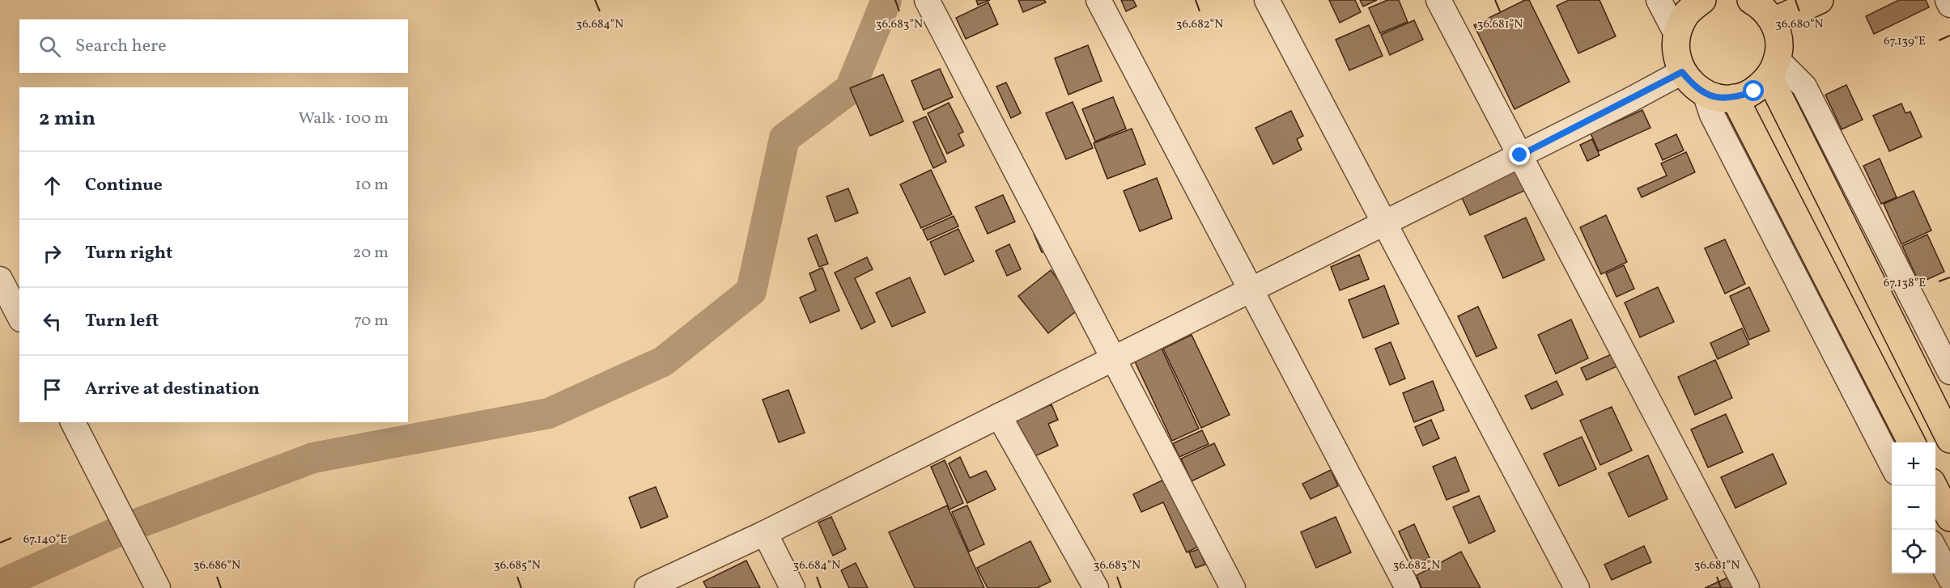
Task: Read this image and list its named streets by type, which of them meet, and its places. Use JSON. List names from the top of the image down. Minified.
{"page":{"search":"Search here","heading":["2 min","Walk · 100 m"],"list":[["Continue","10 m"],["Turn right","20 m"],["Turn left","70 m"],"Arrive at destination"],"map_buttons":["+","−"]},"coordinates":["36.684°N","36.683°N","36.682°N","36.681°N","36.680°N","67.139°E","67.138°E","67.140°E","36.686°N","36.685°N"]}
